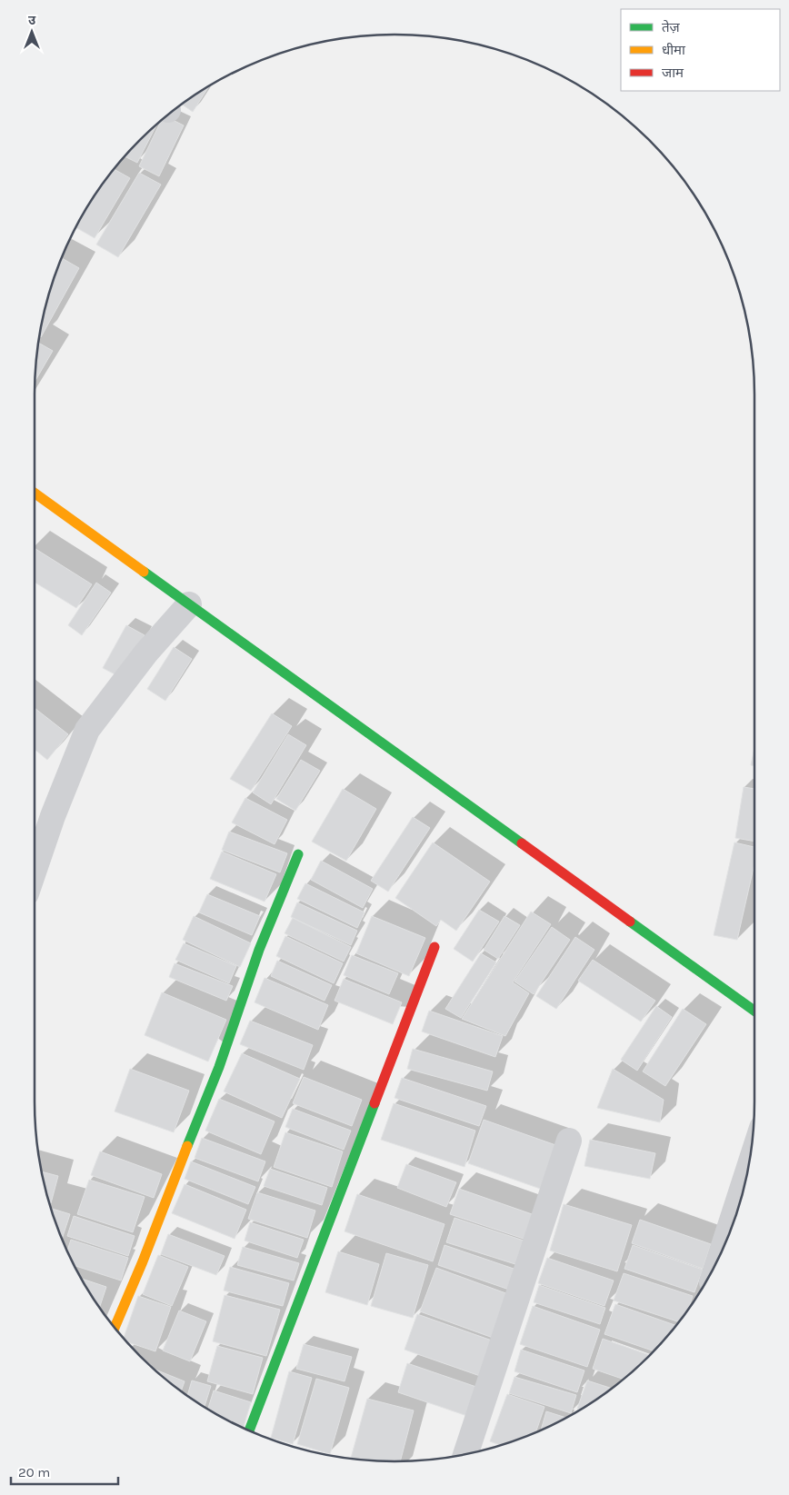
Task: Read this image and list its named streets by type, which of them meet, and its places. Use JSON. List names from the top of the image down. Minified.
{"legend":["तेज़","धीमा","जाम"],"scale_bar":"20 m","north":"top"}
